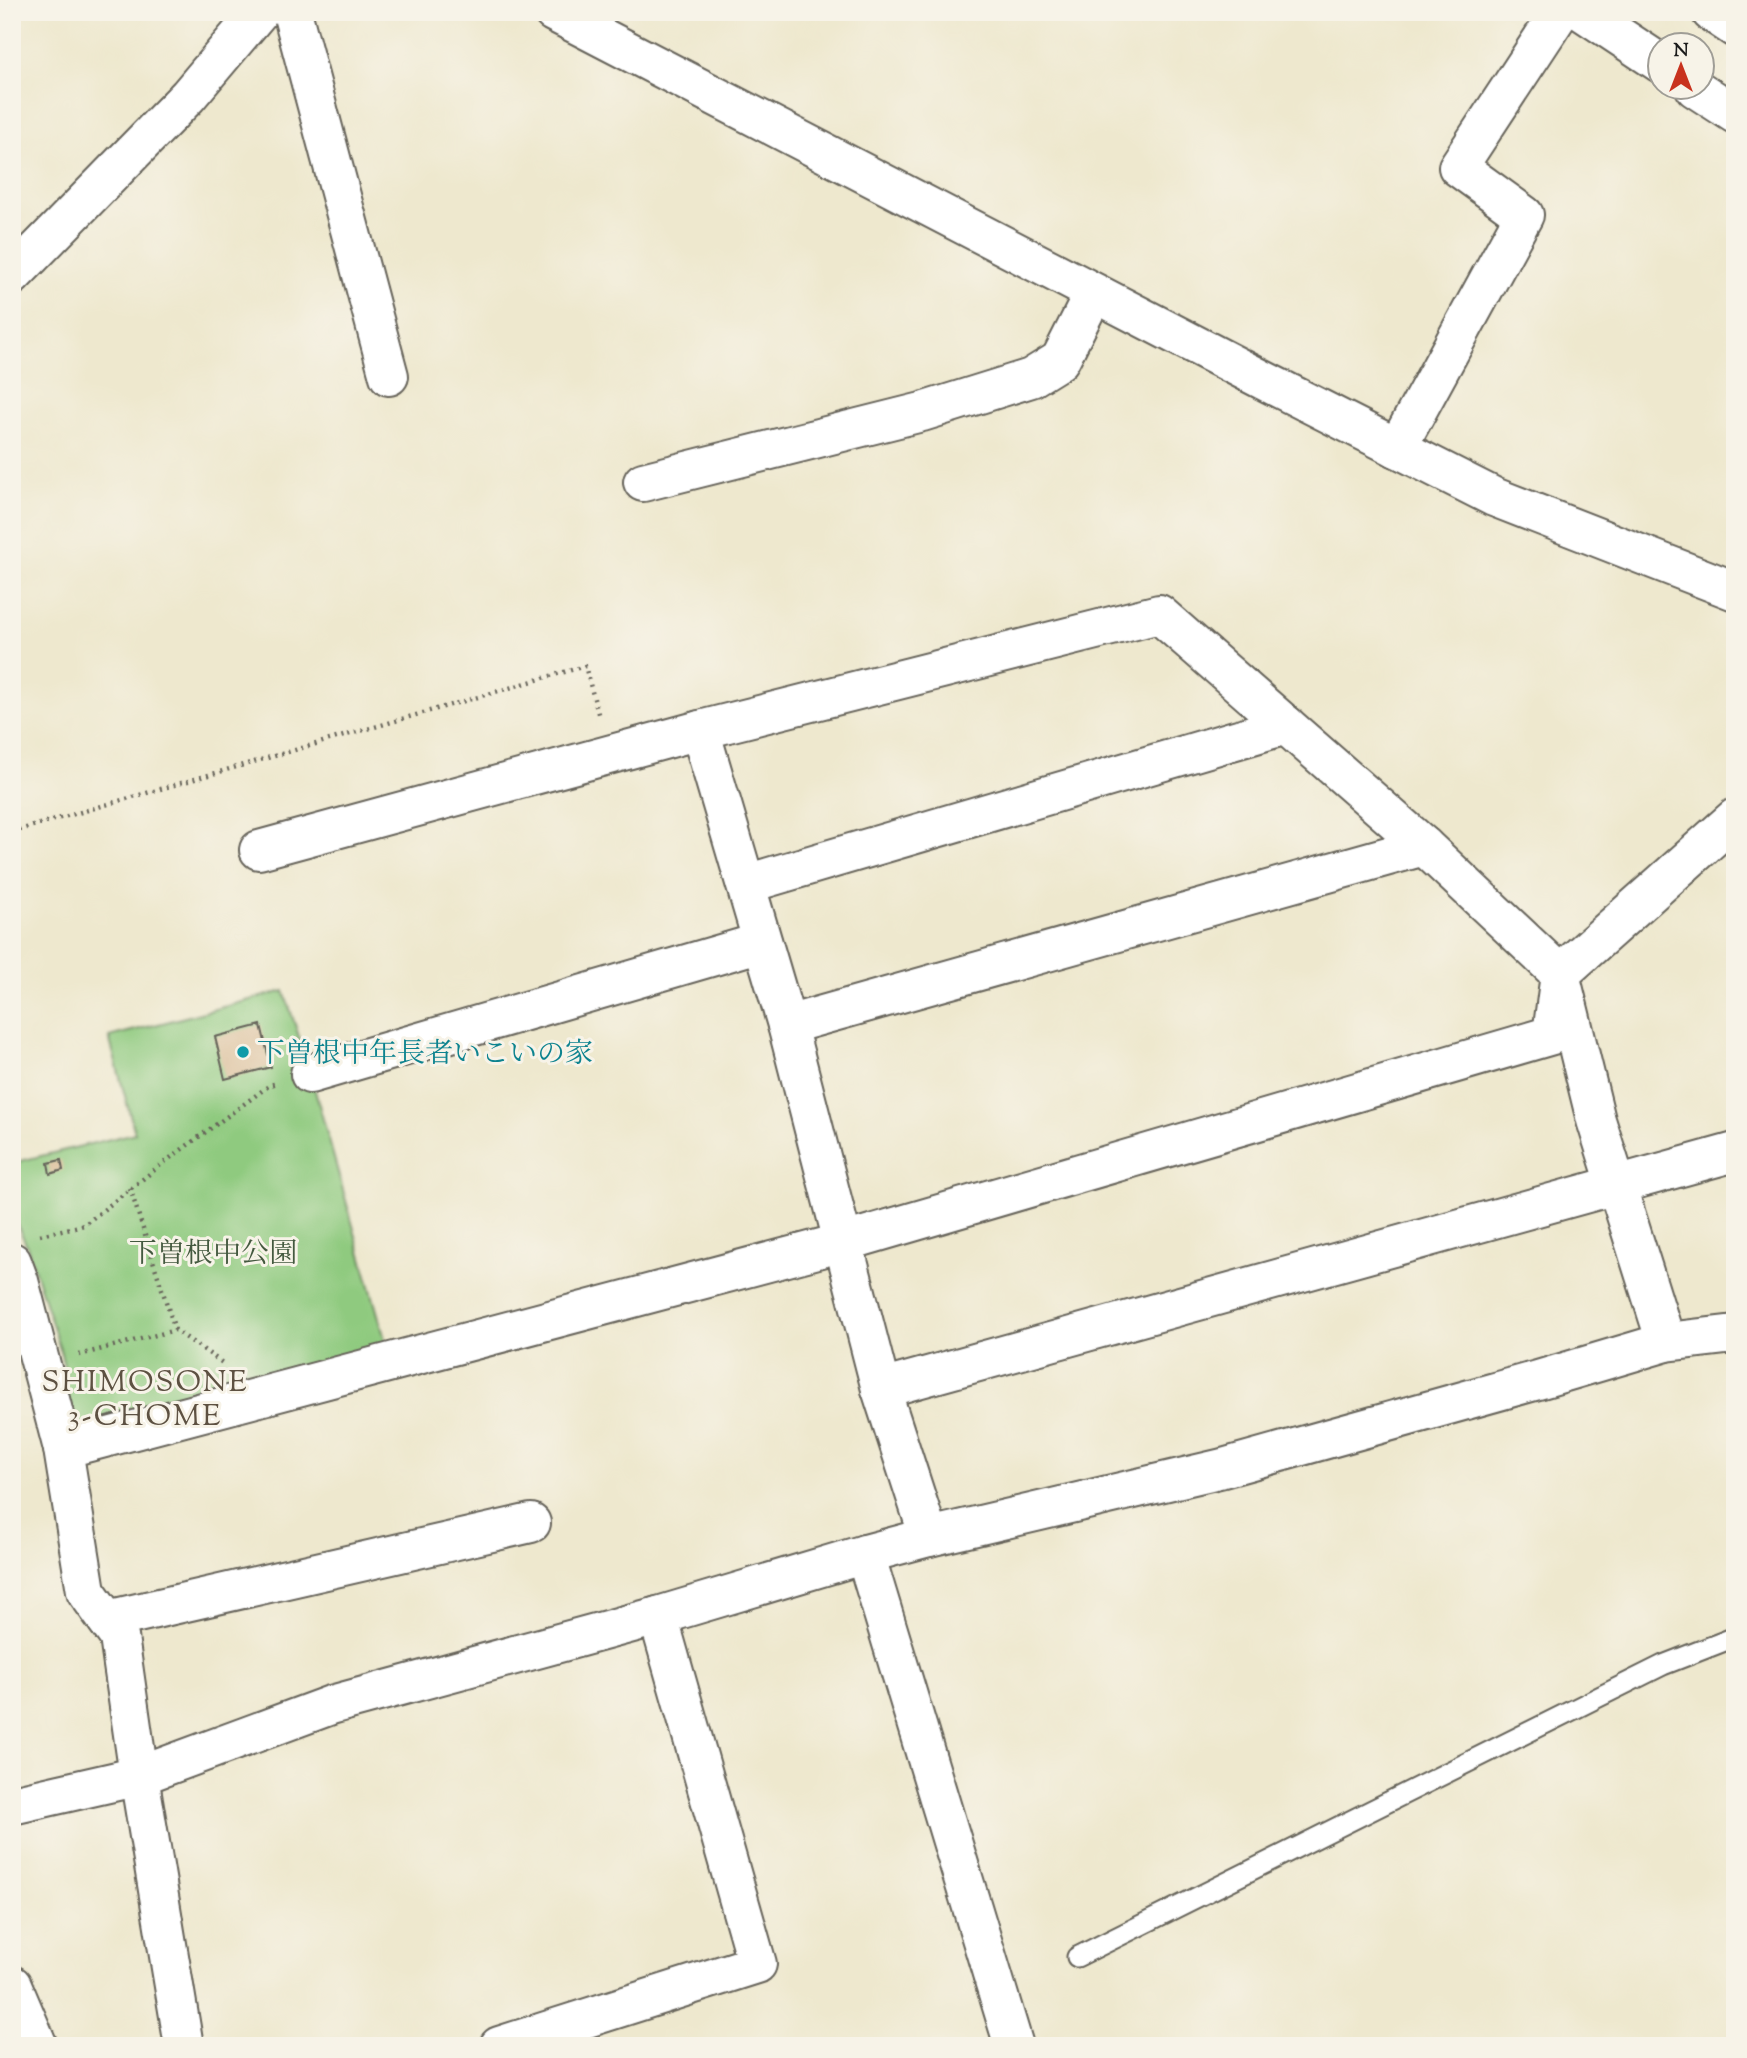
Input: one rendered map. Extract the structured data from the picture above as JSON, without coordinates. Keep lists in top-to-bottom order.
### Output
{
  "districts": ["SHIMOSONE 3-CHOME"],
  "parks": ["下曽根中公園"],
  "places": ["下曽根中年長者いこいの家"],
  "north": "top"
}
